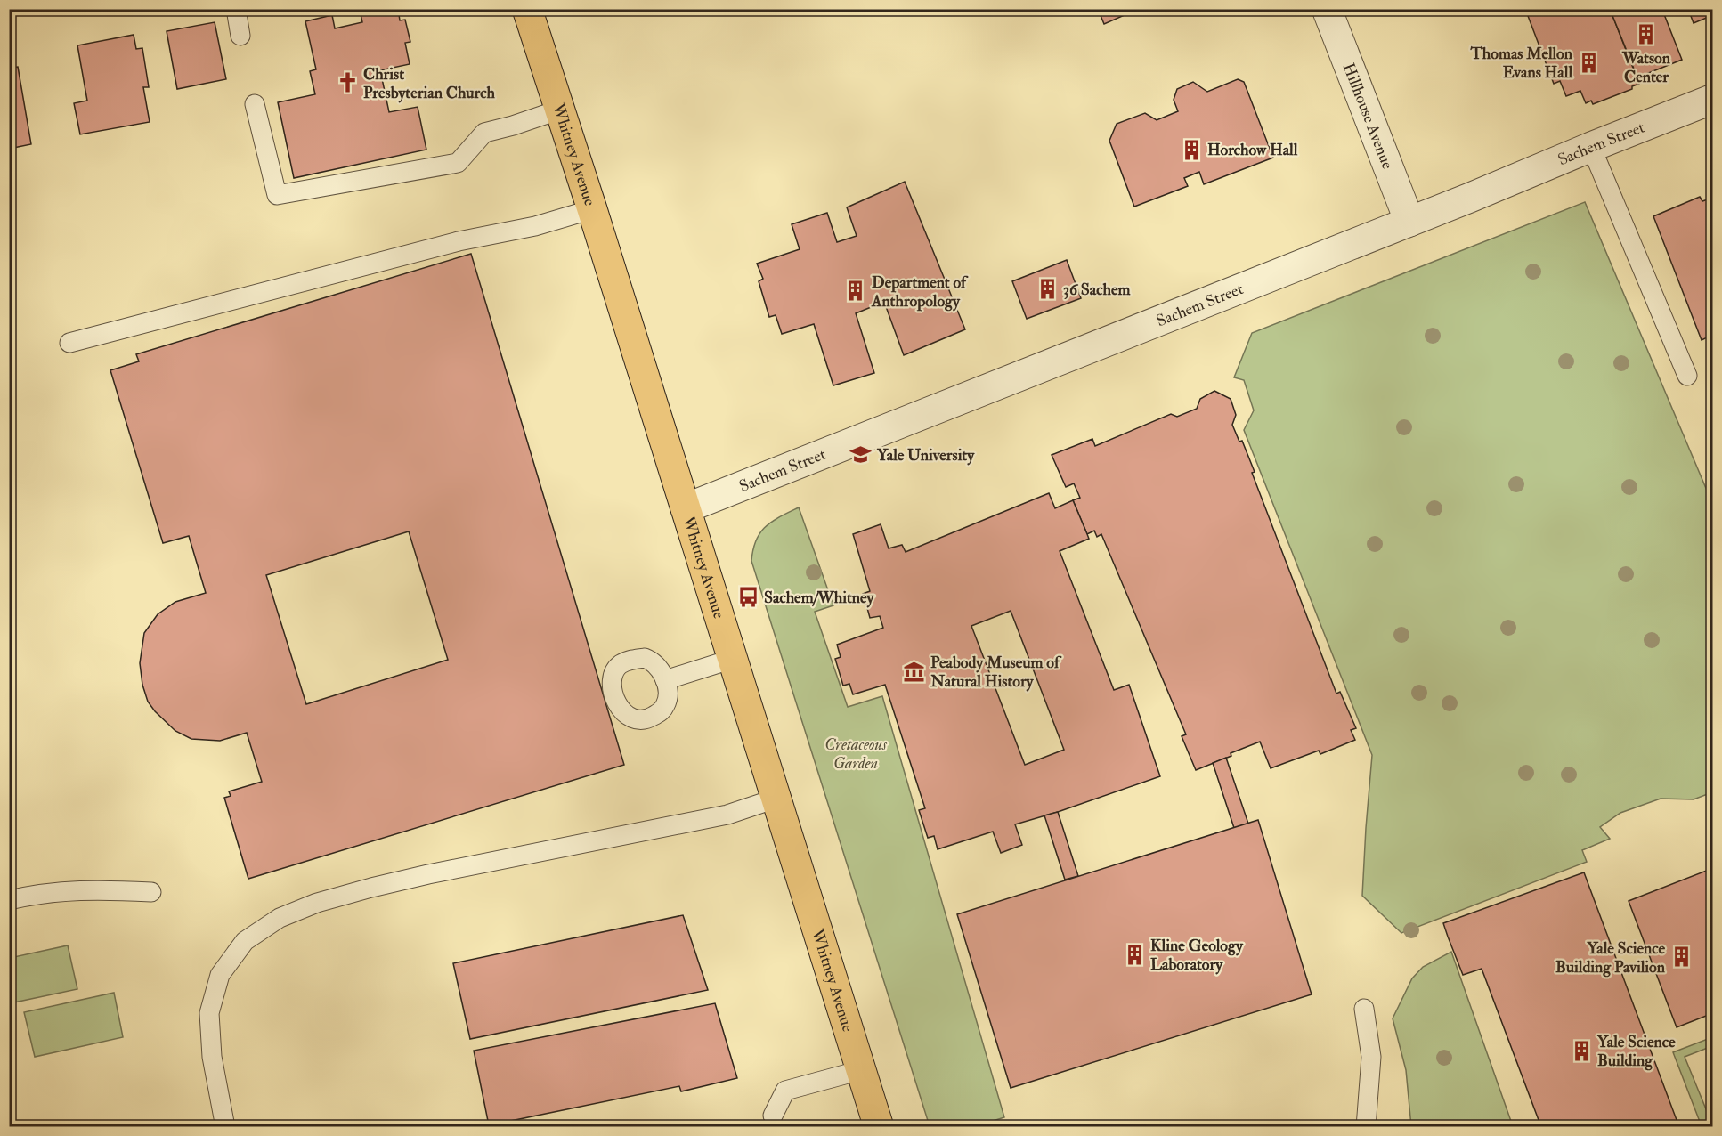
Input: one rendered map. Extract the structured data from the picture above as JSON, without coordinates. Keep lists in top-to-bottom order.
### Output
{
  "streets": {
    "main road": ["Whitney Avenue"],
    "street": ["Hillhouse Avenue", "Sachem Street"]
  },
  "crossings": [
    ["Hillhouse Avenue", "Sachem Street"],
    ["Sachem Street", "Whitney Avenue"]
  ],
  "parks": ["Cretaceous Garden"],
  "places": {
    "building": [
      "Watson Center",
      "Thomas Mellon Evans Hall",
      "Horchow Hall",
      "36 Sachem",
      "Department of Anthropology",
      "Kline Geology Laboratory",
      "Yale Science Building Pavilion",
      "Yale Science Building"
    ],
    "church": ["Christ Presbyterian Church"],
    "school or university": ["Yale University"],
    "bus stop": ["Sachem/Whitney"],
    "museum": ["Peabody Museum of Natural History"]
  }
}
